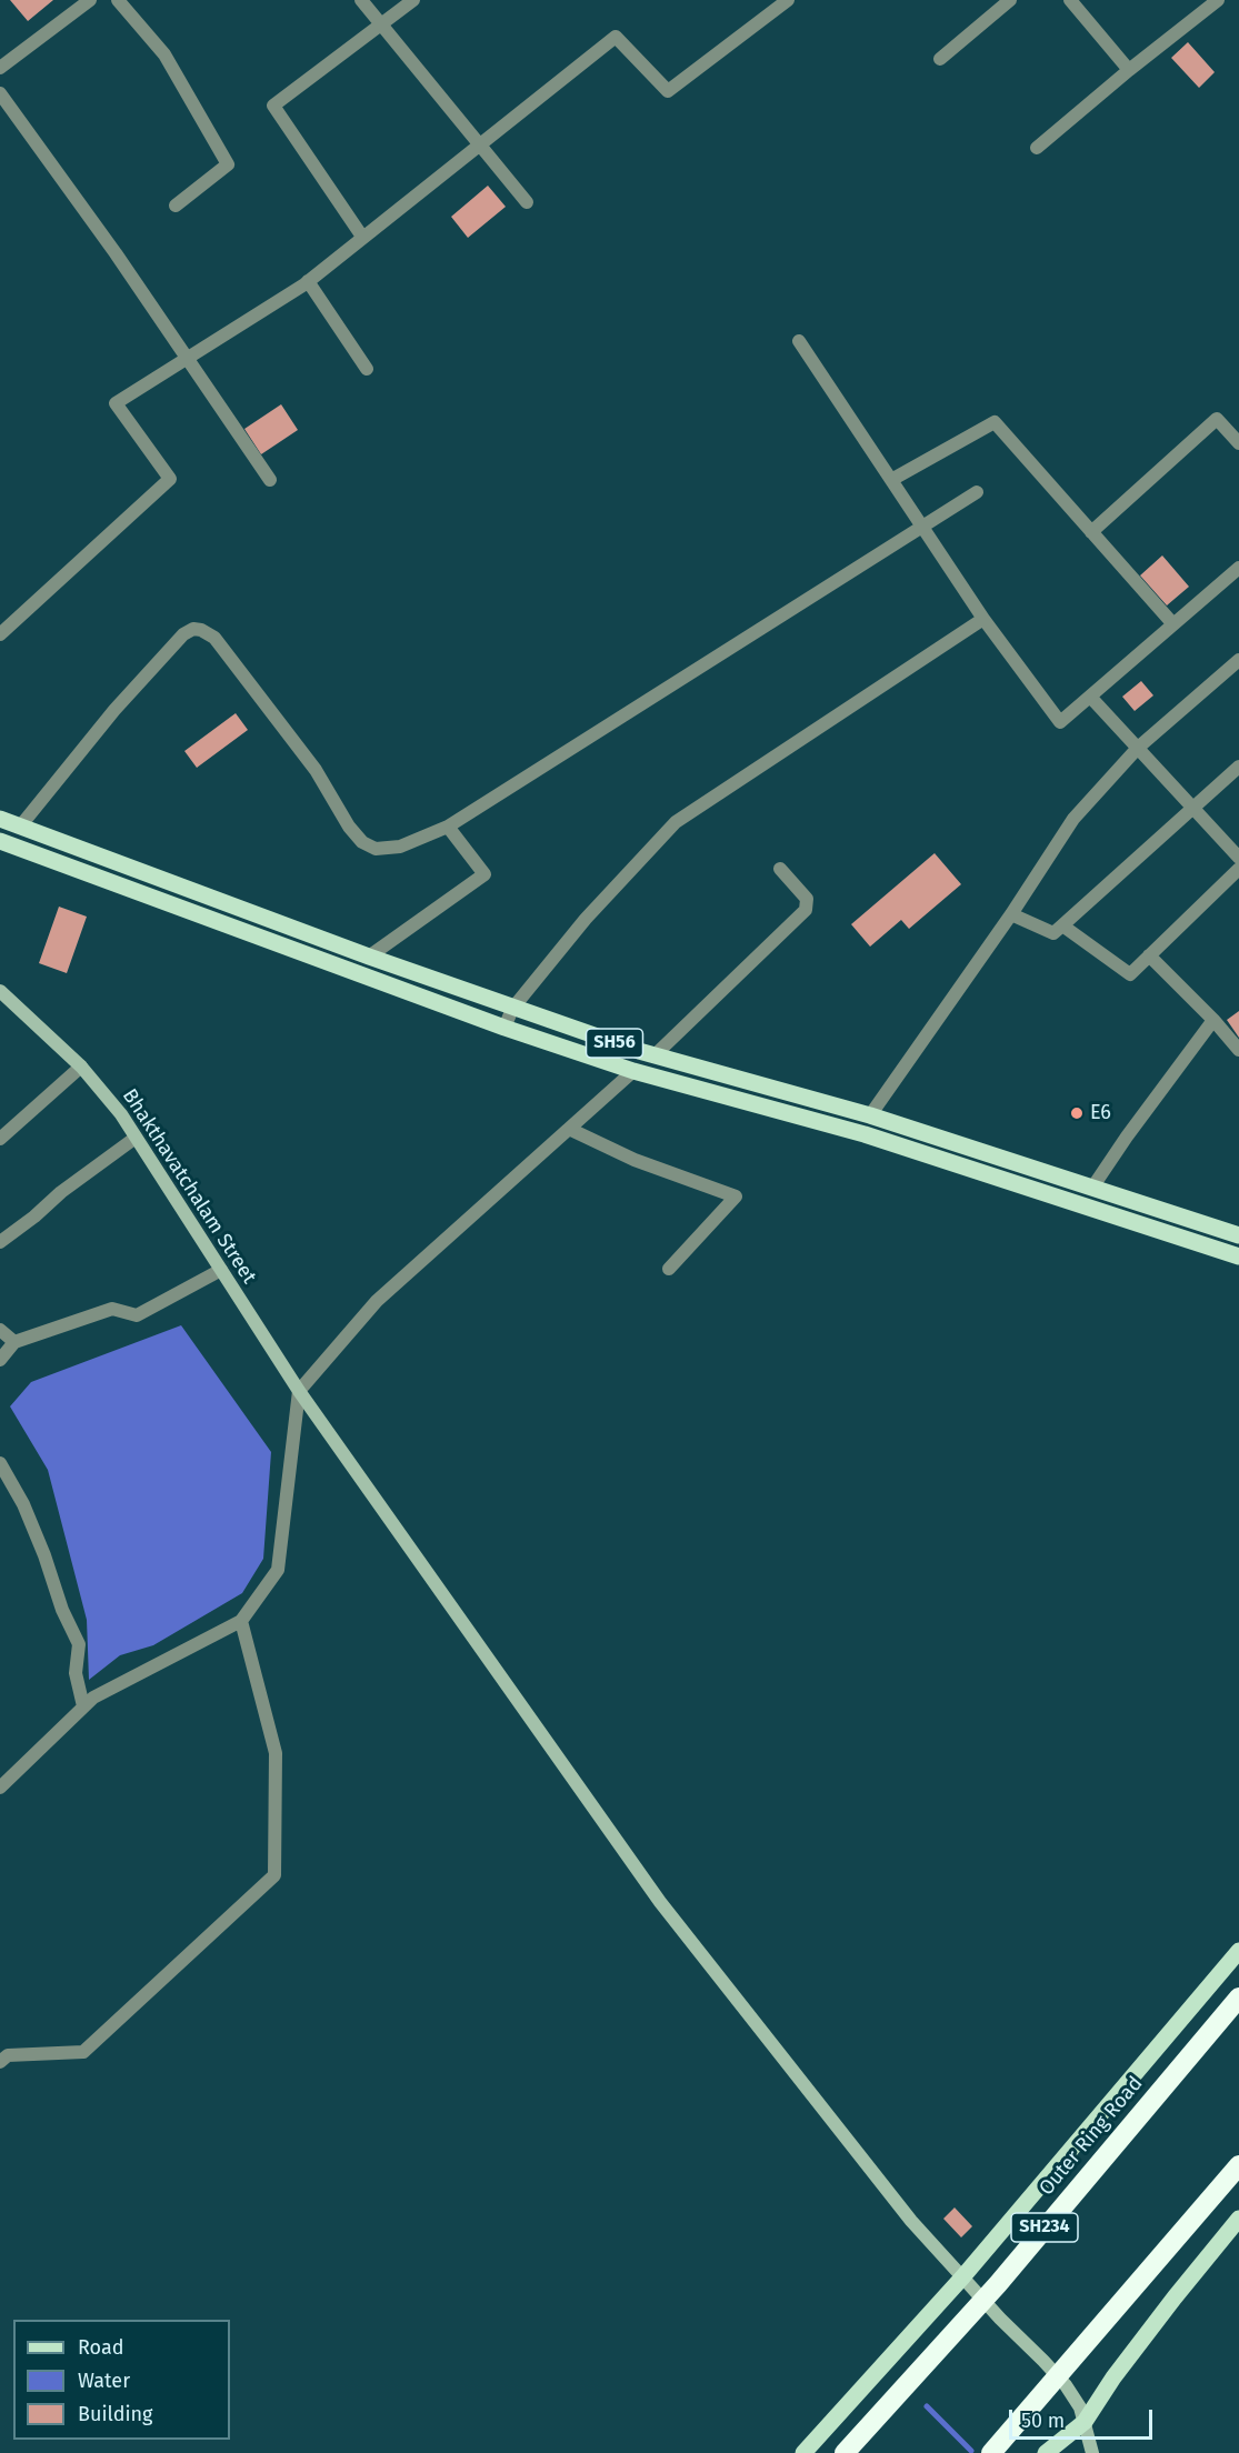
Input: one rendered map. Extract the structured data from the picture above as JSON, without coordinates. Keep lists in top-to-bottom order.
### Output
{
  "streets": {
    "highway": ["Outer Ring Road", "SH234"],
    "main road": ["SH56"],
    "street": ["Bhakthavatchalam Street"]
  },
  "places": ["E6"],
  "legend": ["Road", "Water", "Building"],
  "scale_bar": "50 m"
}
